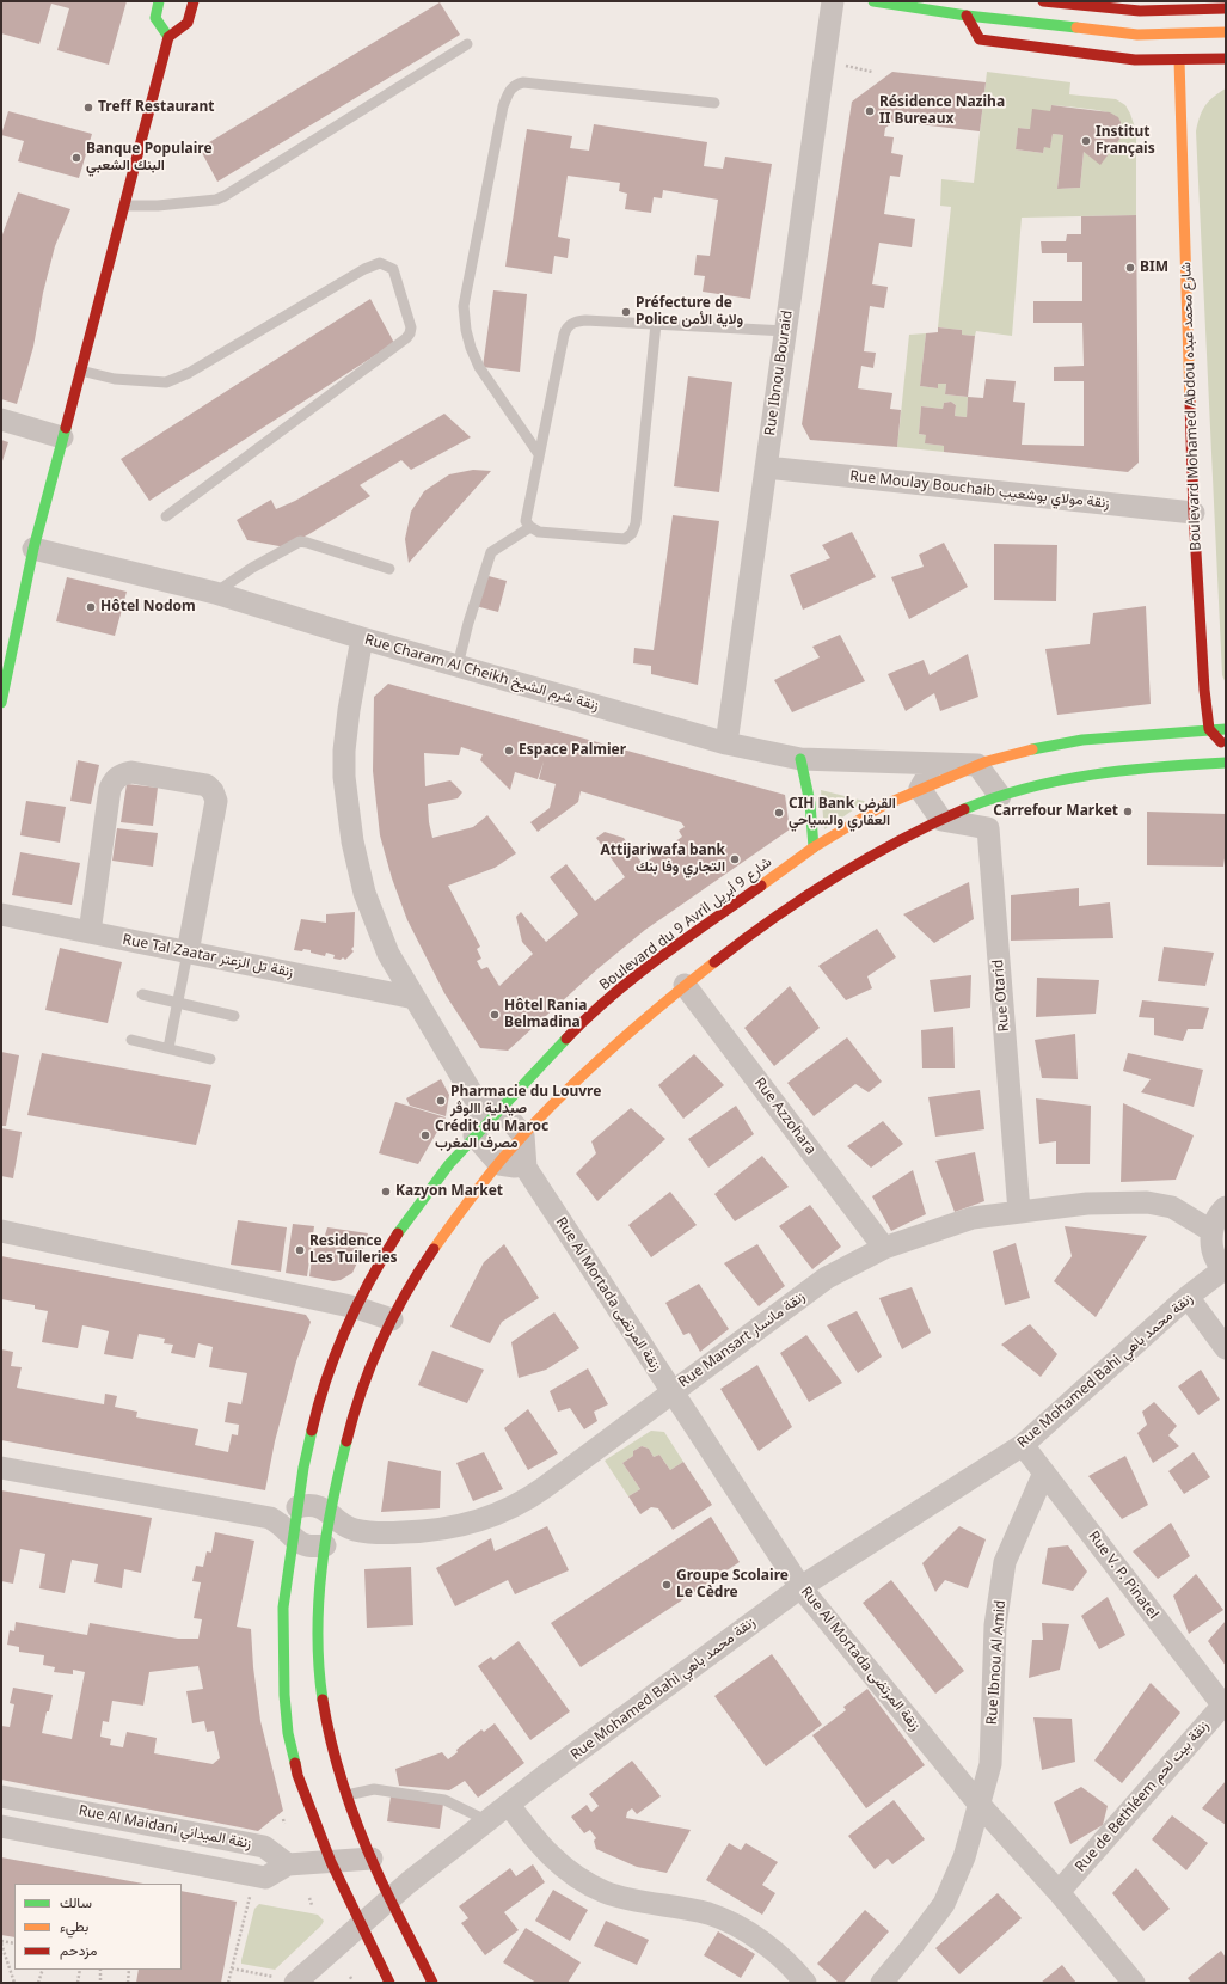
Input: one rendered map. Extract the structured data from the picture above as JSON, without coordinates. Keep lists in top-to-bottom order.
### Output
{
  "streets": {
    "street": [
      "Rue Ibnou Bouraid",
      "Boulevard Mohamed Abdou شارع محمد عبده",
      "Rue Moulay Bouchaib زنقة مولاي بوشعيب",
      "Rue Charam Al Cheikh زنقة شرم الشيخ",
      "Boulevard du 9 Avril شارع 9 أبريل",
      "Rue Tal Zaatar زنقة تل الزعتر",
      "Rue Otarid",
      "Rue Azzohara",
      "Rue Al Mortada زنقة المرتضى",
      "Rue Mansart زنقة مانسار",
      "Rue Mohamed Bahi زنقة محمد باهي",
      "Rue V. P. Pinatel",
      "Rue Ibnou Al Amid",
      "Rue de Bethléem زنقة بيت لحم",
      "Rue Al Maidani زنقة الميداني"
    ]
  },
  "crossings": [
    ["Rue Ibnou Bouraid", "Rue Moulay Bouchaib زنقة مولاي بوشعيب"],
    ["Rue Ibnou Bouraid", "Rue Charam Al Cheikh زنقة شرم الشيخ"],
    ["Boulevard Mohamed Abdou شارع محمد عبده", "Rue Moulay Bouchaib زنقة مولاي بوشعيب"],
    ["Boulevard Mohamed Abdou شارع محمد عبده", "Boulevard du 9 Avril شارع 9 أبريل"],
    ["Rue Charam Al Cheikh زنقة شرم الشيخ", "Boulevard du 9 Avril شارع 9 أبريل"],
    ["Rue Otarid", "Rue Mansart زنقة مانسار"],
    ["Rue Azzohara", "Rue Mansart زنقة مانسار"],
    ["Rue Al Mortada زنقة المرتضى", "Rue Mansart زنقة مانسار"],
    ["Rue Al Mortada زنقة المرتضى", "Rue Mohamed Bahi زنقة محمد باهي"],
    ["Rue Al Mortada زنقة المرتضى", "Rue Ibnou Al Amid"],
    ["Rue Al Mortada زنقة المرتضى", "Rue de Bethléem زنقة بيت لحم"],
    ["Rue Mohamed Bahi زنقة محمد باهي", "Rue V. P. Pinatel"],
    ["Rue V. P. Pinatel", "Rue Ibnou Al Amid"],
    ["Rue V. P. Pinatel", "Rue de Bethléem زنقة بيت لحم"]
  ],
  "places": [
    "Treff Restaurant",
    "Résidence Naziha II Bureaux",
    "Institut Français",
    "Banque Populaire البنك الشعبي",
    "BIM",
    "Préfecture de Police ولاية الأمن",
    "Hôtel Nodom",
    "Espace Palmier",
    "Carrefour Market",
    "CIH Bank القرض العقاري والسياحي",
    "Attijariwafa bank التجاري وفا بنك",
    "Hôtel Rania Belmadina",
    "Pharmacie du Louvre صيدلية االوڤر",
    "Crédit du Maroc مصرف المغرب",
    "Kazyon Market",
    "Residence Les Tuileries",
    "Groupe Scolaire Le Cèdre"
  ],
  "legend": ["سالك", "بطيء", "مزدحم"]
}
